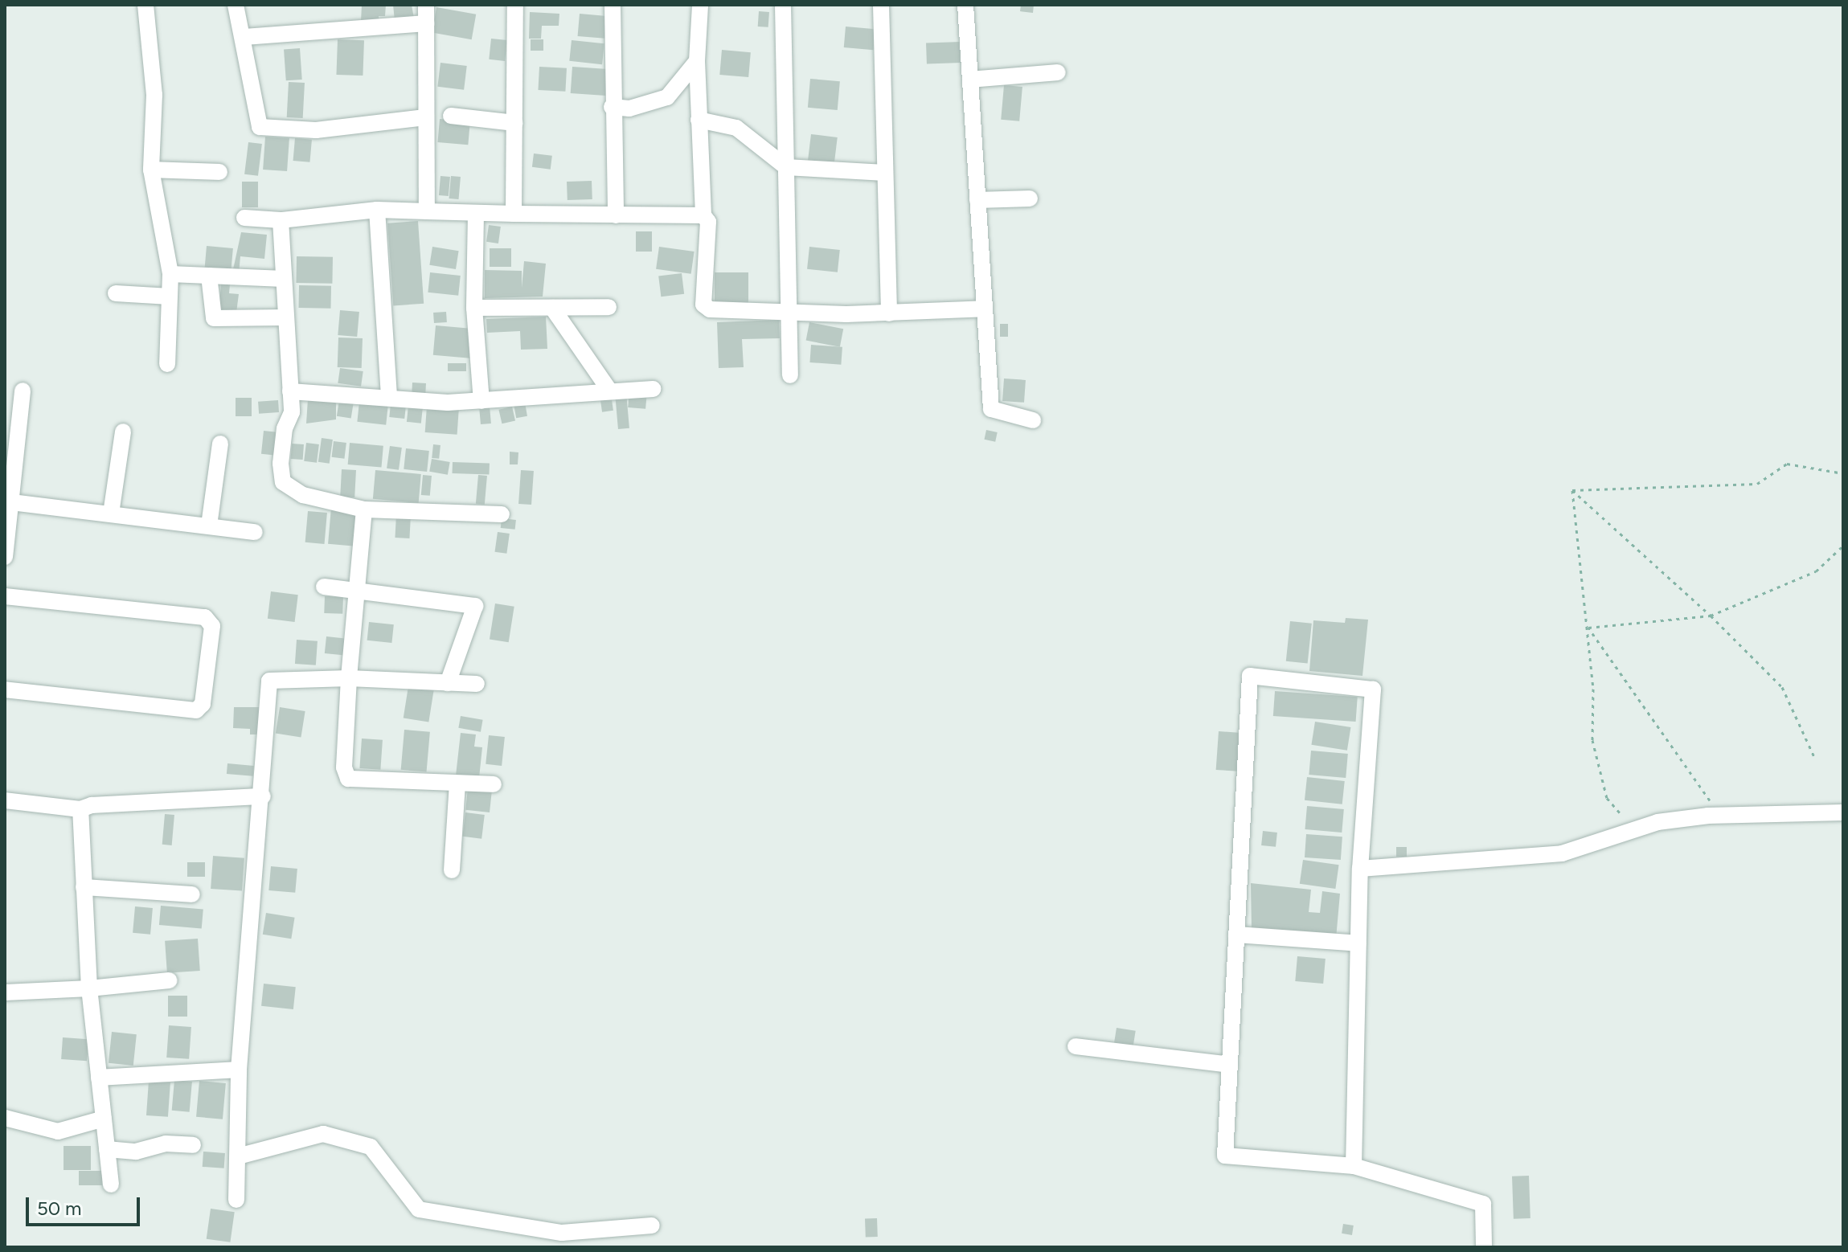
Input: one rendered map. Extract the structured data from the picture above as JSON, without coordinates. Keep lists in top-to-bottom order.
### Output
{
  "scale_bar": "50 m"
}
